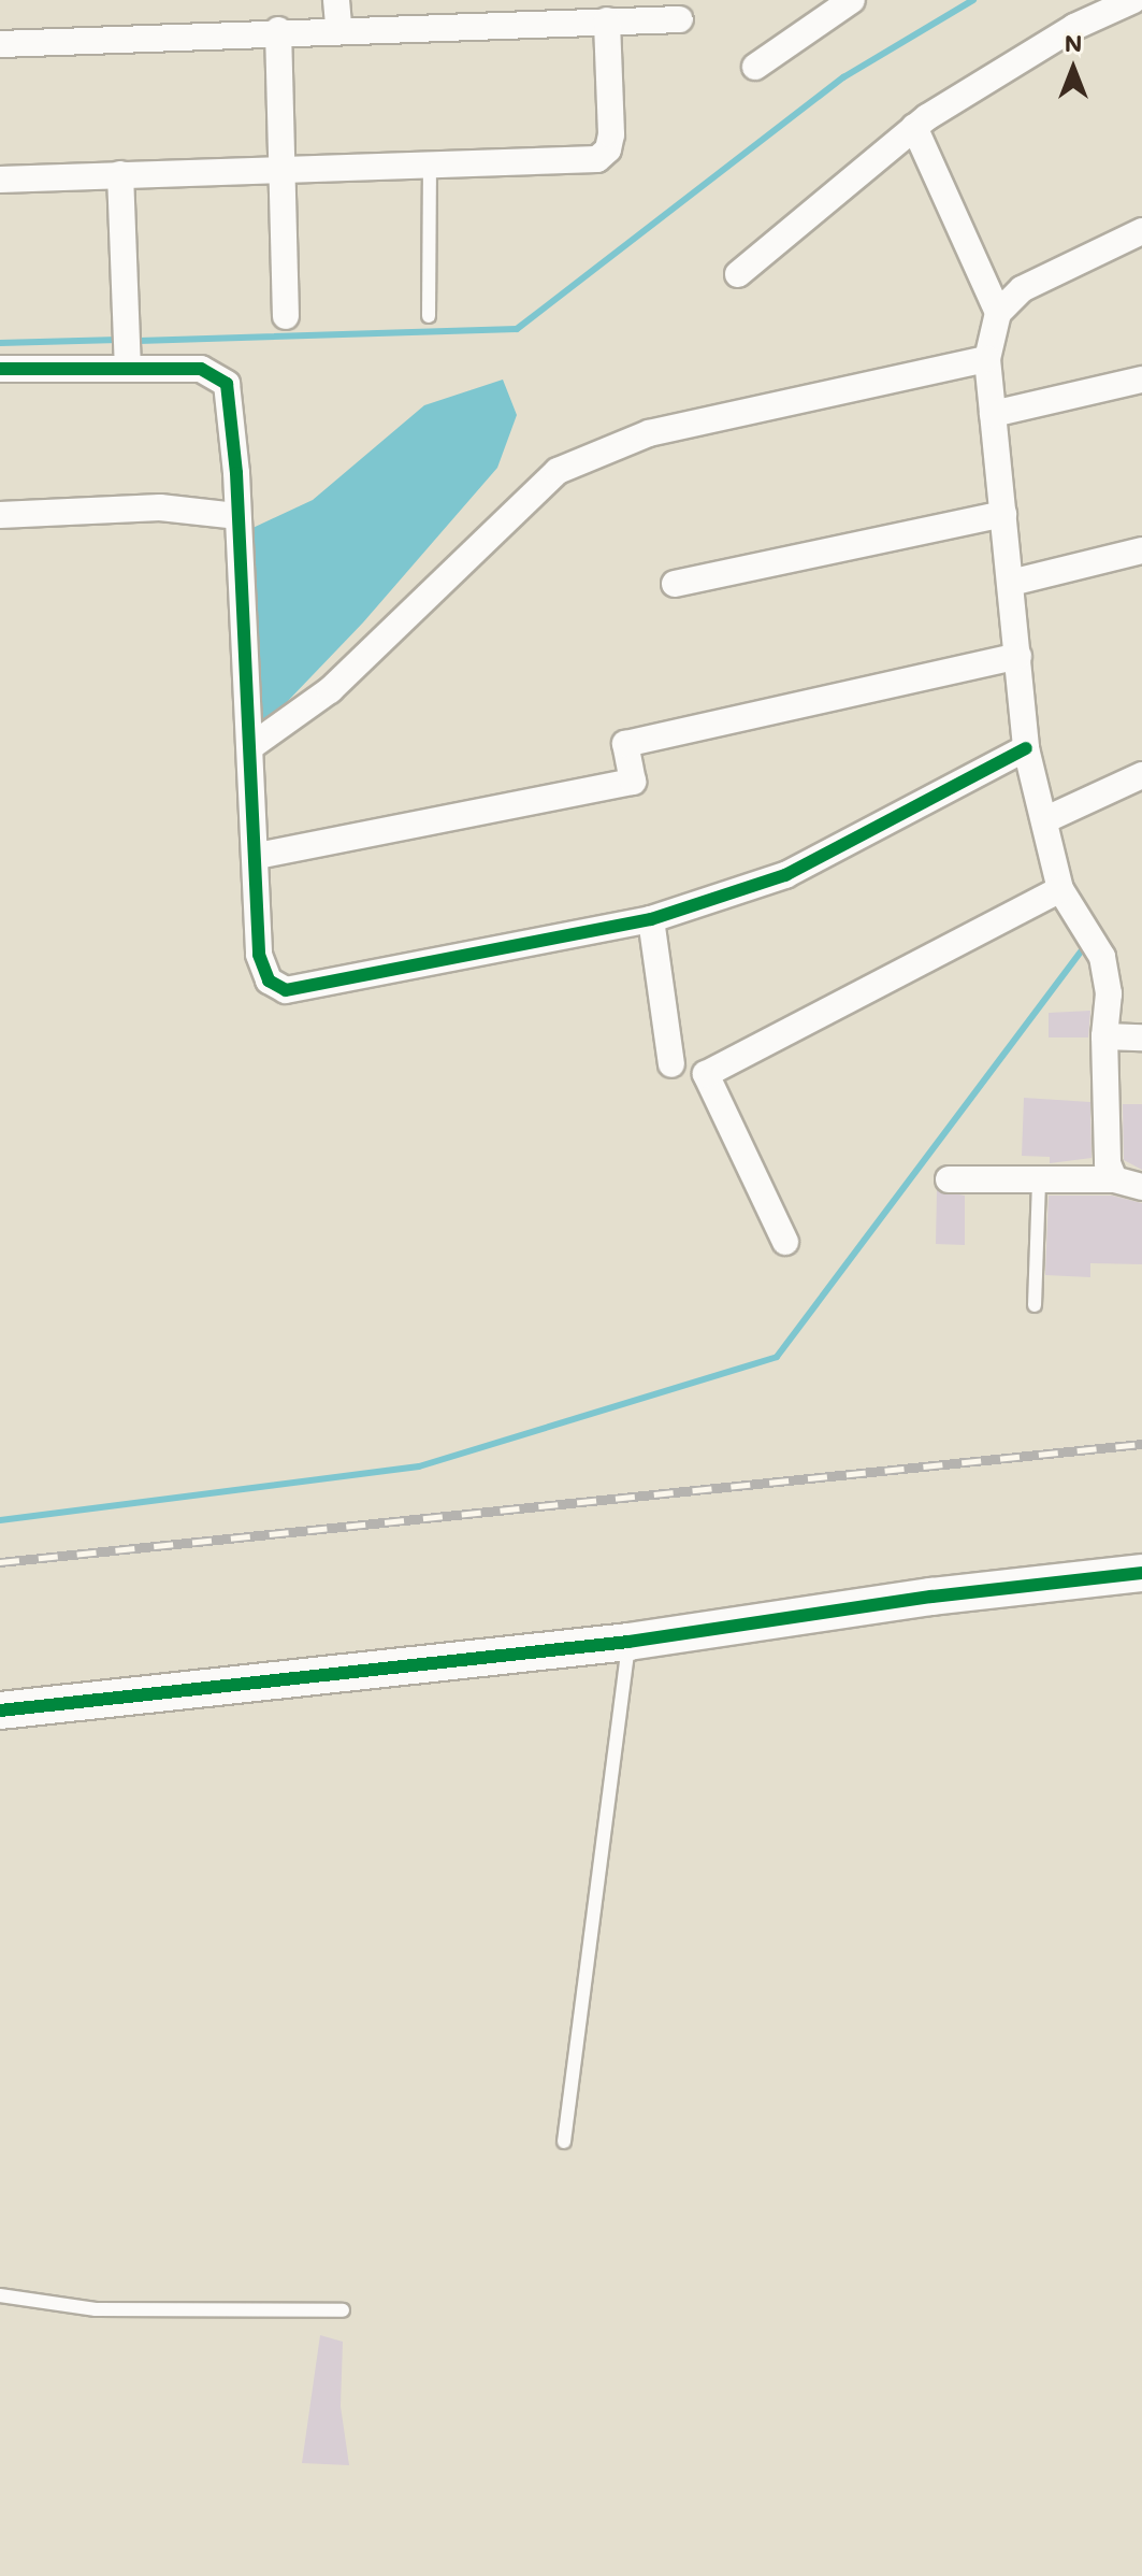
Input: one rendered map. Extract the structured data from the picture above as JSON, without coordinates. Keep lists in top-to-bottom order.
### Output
{
  "north": "top"
}
